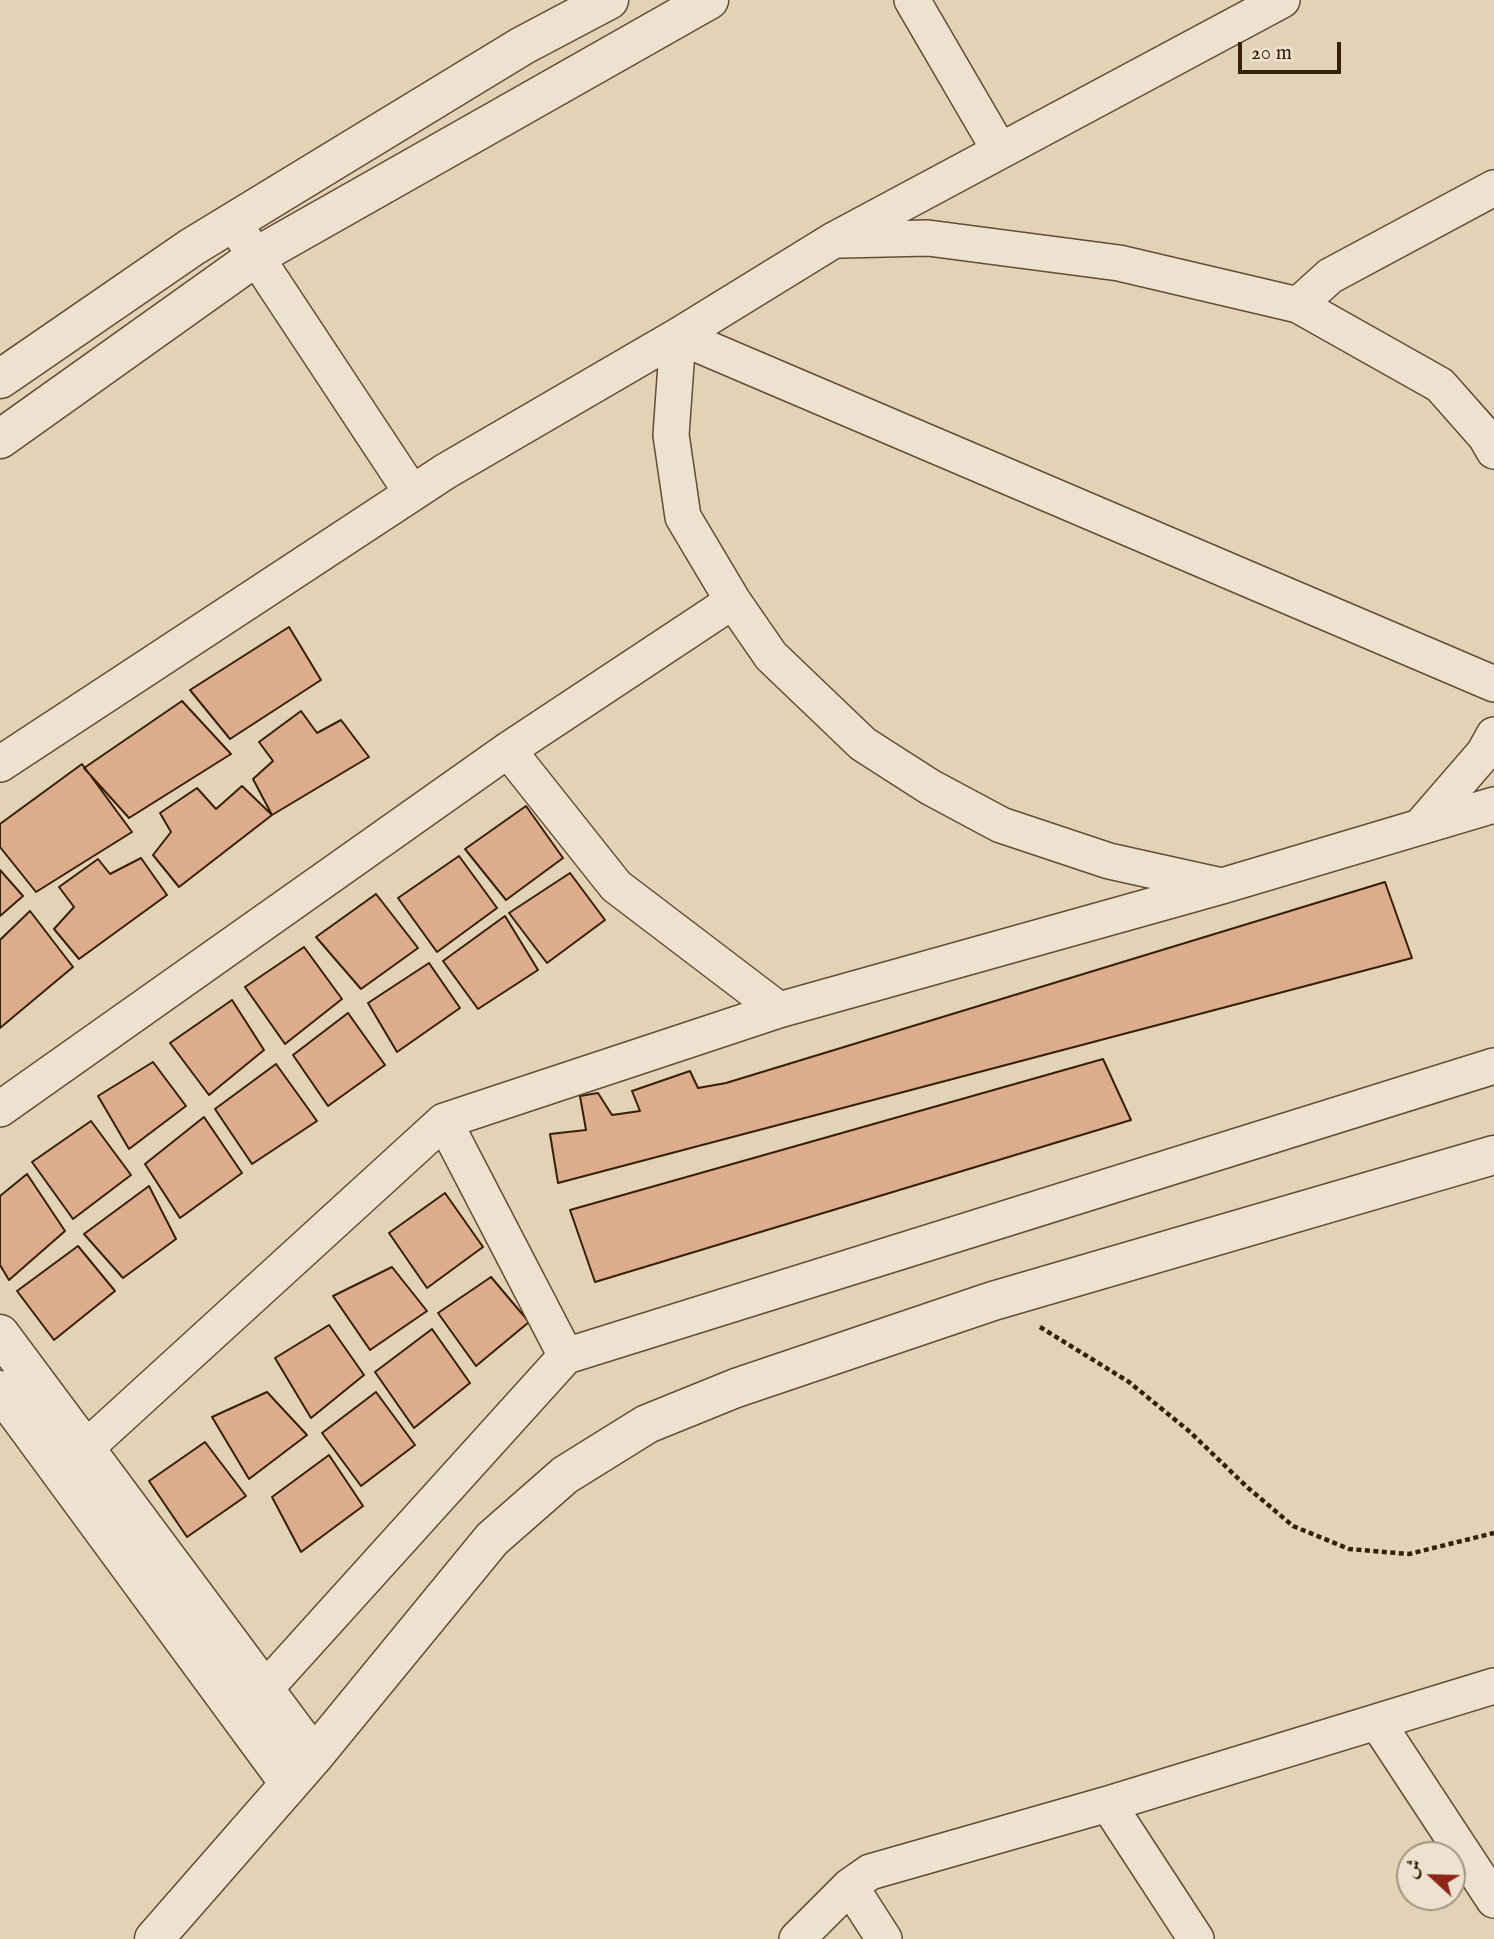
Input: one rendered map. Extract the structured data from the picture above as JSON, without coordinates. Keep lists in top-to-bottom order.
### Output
{
  "scale_bar": "20 m",
  "north": "left"
}
